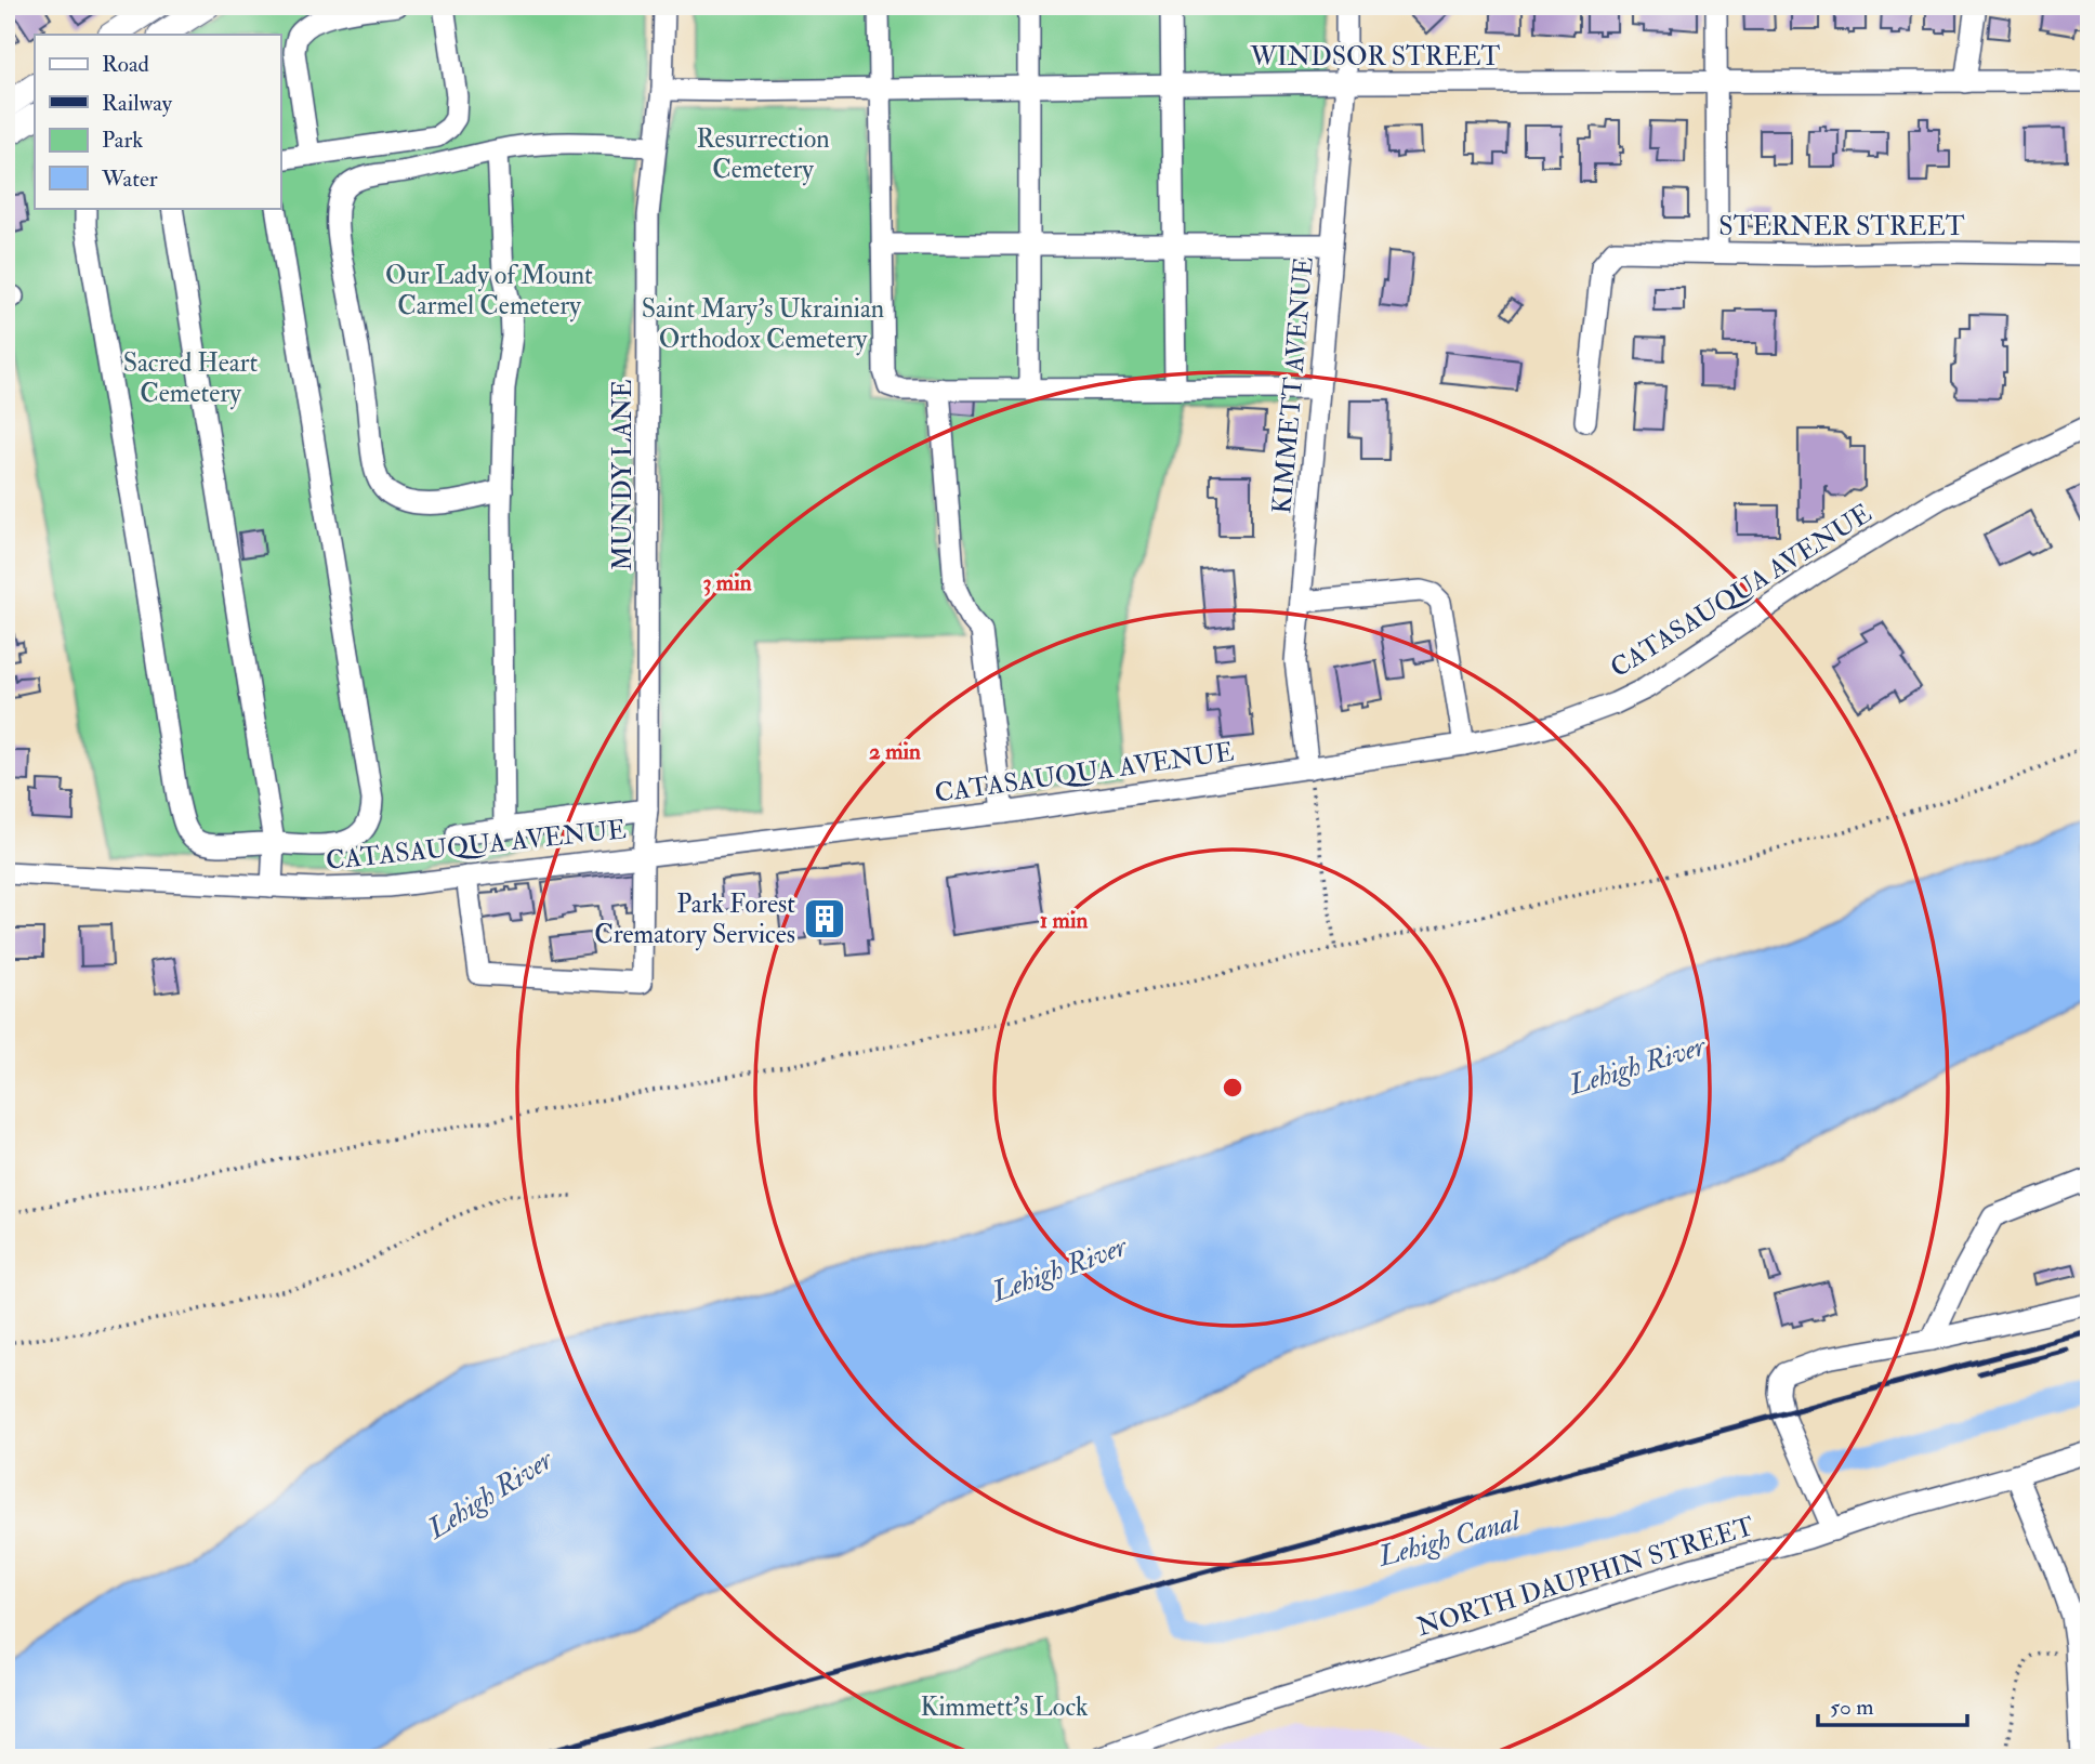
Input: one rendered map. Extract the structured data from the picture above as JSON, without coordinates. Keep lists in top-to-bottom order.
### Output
{
  "streets": {
    "street": [
      "WINDSOR STREET",
      "STERNER STREET",
      "KIMMETT AVENUE",
      "MUNDY LANE",
      "CATASAUQUA AVENUE",
      "NORTH DAUPHIN STREET"
    ]
  },
  "crossings": [
    ["WINDSOR STREET", "KIMMETT AVENUE"],
    ["WINDSOR STREET", "MUNDY LANE"],
    ["KIMMETT AVENUE", "CATASAUQUA AVENUE"],
    ["MUNDY LANE", "CATASAUQUA AVENUE"]
  ],
  "water": ["Lehigh River", "Lehigh Canal"],
  "parks": [
    "Resurrection Cemetery",
    "Our Lady of Mount Carmel Cemetery",
    "Saint Mary's Ukrainian Orthodox Cemetery",
    "Sacred Heart Cemetery",
    "Kimmett's Lock"
  ],
  "places": {
    "building": ["Park Forest Crematory Services"]
  },
  "legend": [
    "Road",
    "Railway",
    "Park",
    "Water"
  ],
  "scale_bar": "50 m",
  "rings": ["3 min", "2 min", "1 min"]
}
